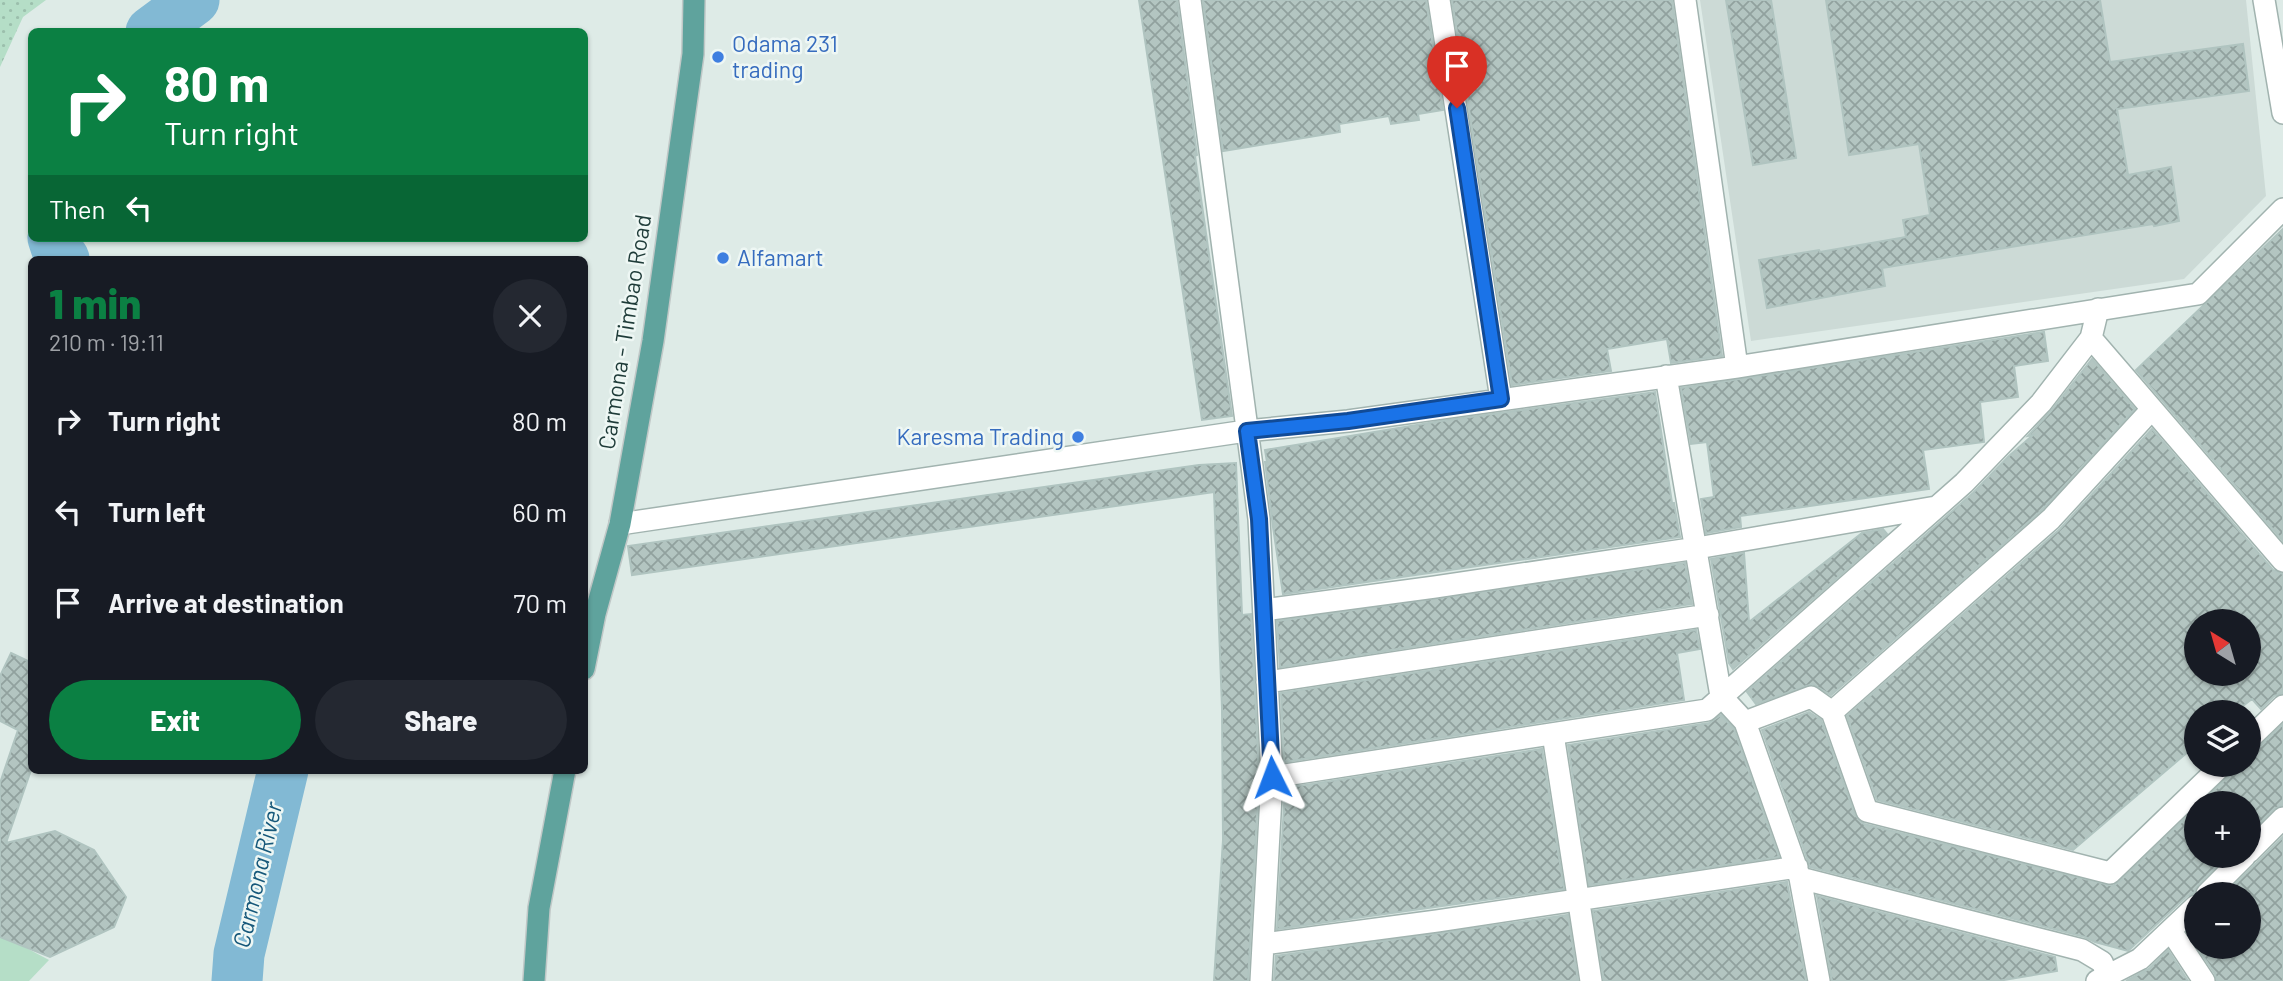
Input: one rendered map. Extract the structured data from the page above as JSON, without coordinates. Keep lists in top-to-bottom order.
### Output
{
  "streets": {
    "main road": ["Carmona - Timbao Road"]
  },
  "water": ["Carmona River"],
  "places": ["Odama 231 trading", "Alfamart", "Karesma Trading"],
  "north": "top left",
  "page": {
    "turn": ["80 m", "Turn right"],
    "then": "Then",
    "heading": ["1 min", "210 m · 19:11"],
    "list": [
      {
        "name": "Turn right",
        "value": "80 m"
      },
      {
        "name": "Turn left",
        "value": "60 m"
      },
      {
        "name": "Arrive at destination",
        "value": "70 m"
      }
    ],
    "map_buttons": ["+", "−"],
    "buttons": ["Exit", "Share"]
  }
}
